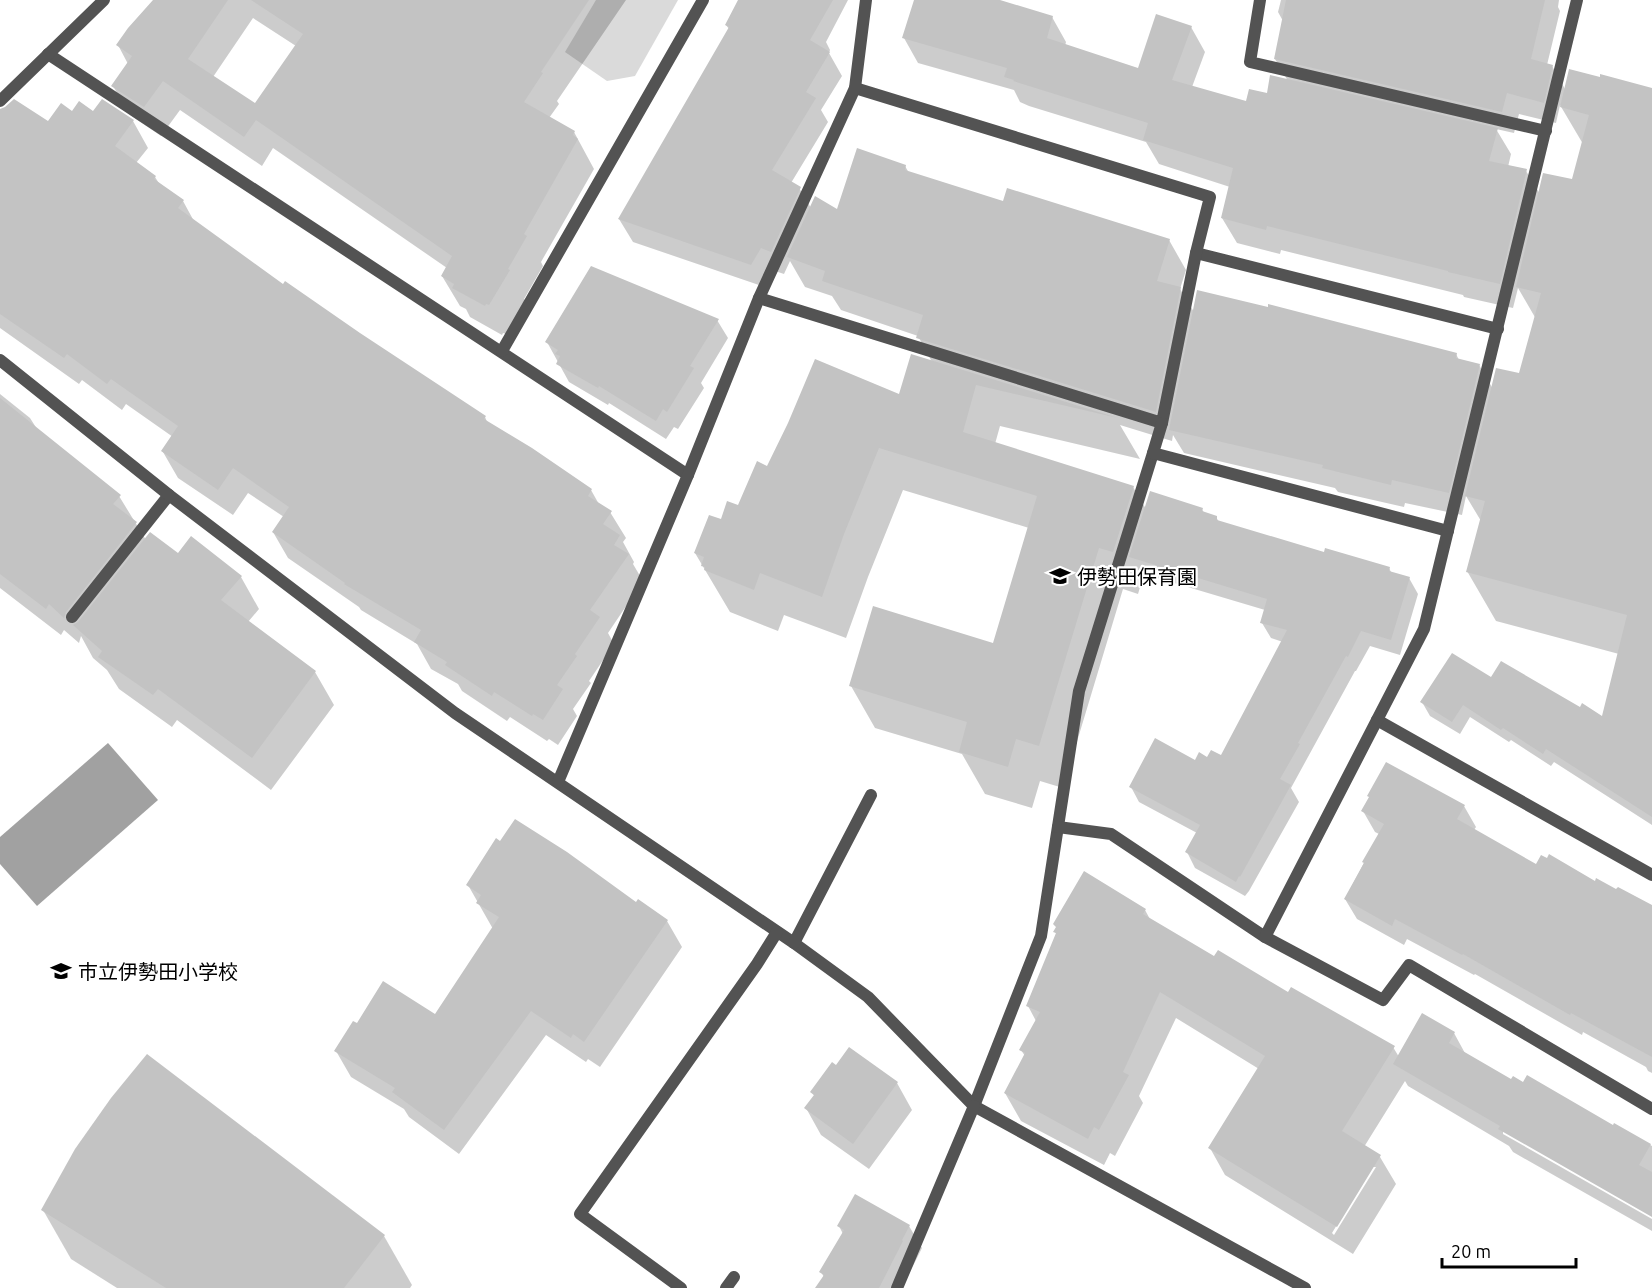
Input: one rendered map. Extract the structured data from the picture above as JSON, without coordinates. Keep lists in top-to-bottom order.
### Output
{
  "places": {
    "school or university": ["伊勢田保育園", "市立伊勢田小学校"]
  },
  "scale_bar": "20 m"
}
